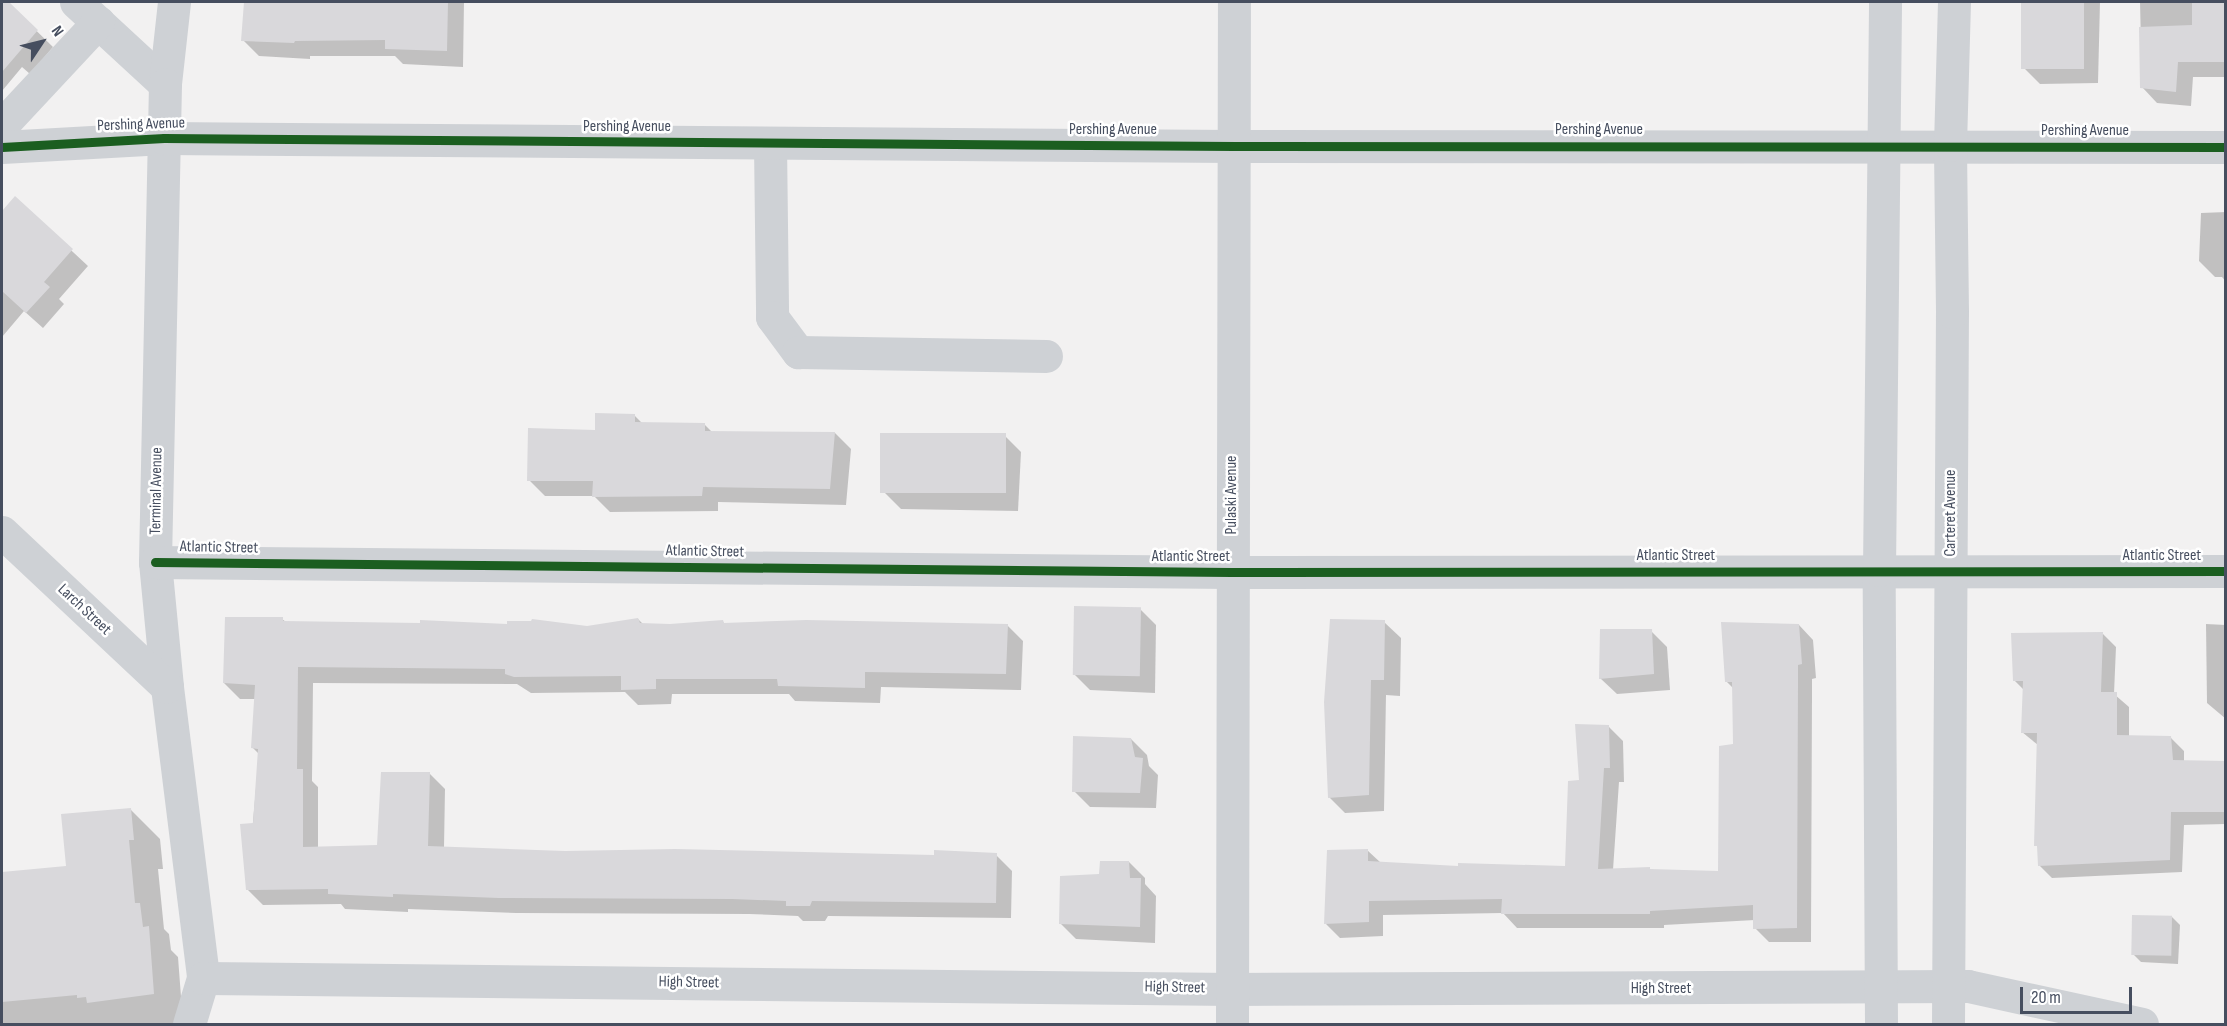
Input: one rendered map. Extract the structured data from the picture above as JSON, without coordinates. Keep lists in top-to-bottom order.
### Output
{
  "streets": {
    "street": [
      "Pershing Avenue",
      "Terminal Avenue",
      "Pulaski Avenue",
      "Carteret Avenue",
      "Atlantic Street",
      "Larch Street",
      "High Street"
    ]
  },
  "crossings": [
    ["Pershing Avenue", "Terminal Avenue"],
    ["Pershing Avenue", "Pulaski Avenue"],
    ["Pershing Avenue", "Carteret Avenue"],
    ["Terminal Avenue", "Atlantic Street"],
    ["Terminal Avenue", "Larch Street"],
    ["Terminal Avenue", "High Street"],
    ["Pulaski Avenue", "Atlantic Street"],
    ["Pulaski Avenue", "High Street"],
    ["Carteret Avenue", "Atlantic Street"],
    ["Carteret Avenue", "High Street"]
  ],
  "scale_bar": "20 m",
  "north": "top right"
}
